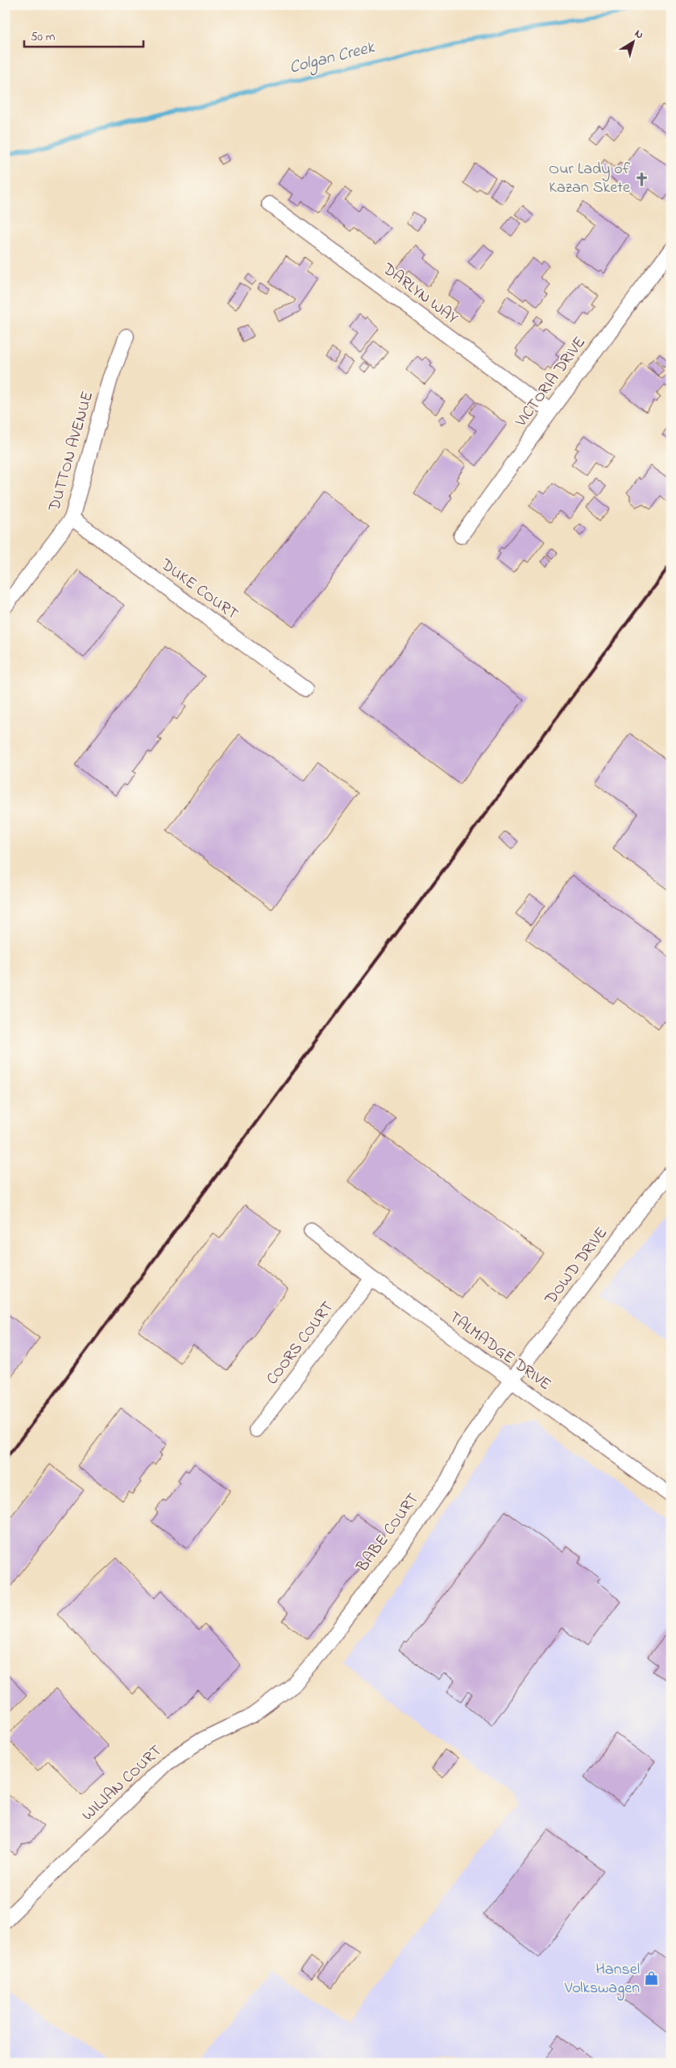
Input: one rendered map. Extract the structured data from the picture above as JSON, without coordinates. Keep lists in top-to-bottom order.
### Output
{
  "streets": {
    "street": [
      "DARLYN WAY",
      "VICTORIA DRIVE",
      "DUTTON AVENUE",
      "DUKE COURT",
      "DOWD DRIVE",
      "COORS COURT",
      "TALMADGE DRIVE",
      "BABE COURT",
      "WILJAN COURT"
    ]
  },
  "crossings": [
    ["DARLYN WAY", "VICTORIA DRIVE"],
    ["DUTTON AVENUE", "DUKE COURT"],
    ["DOWD DRIVE", "TALMADGE DRIVE"],
    ["DOWD DRIVE", "BABE COURT"],
    ["COORS COURT", "TALMADGE DRIVE"],
    ["TALMADGE DRIVE", "BABE COURT"],
    ["BABE COURT", "WILJAN COURT"]
  ],
  "water": ["Colgan Creek"],
  "places": {
    "church": ["Our Lady of Kazan Skete"],
    "shop": ["Hansel Volkswagen"]
  },
  "scale_bar": "50 m",
  "north": "top right"
}
